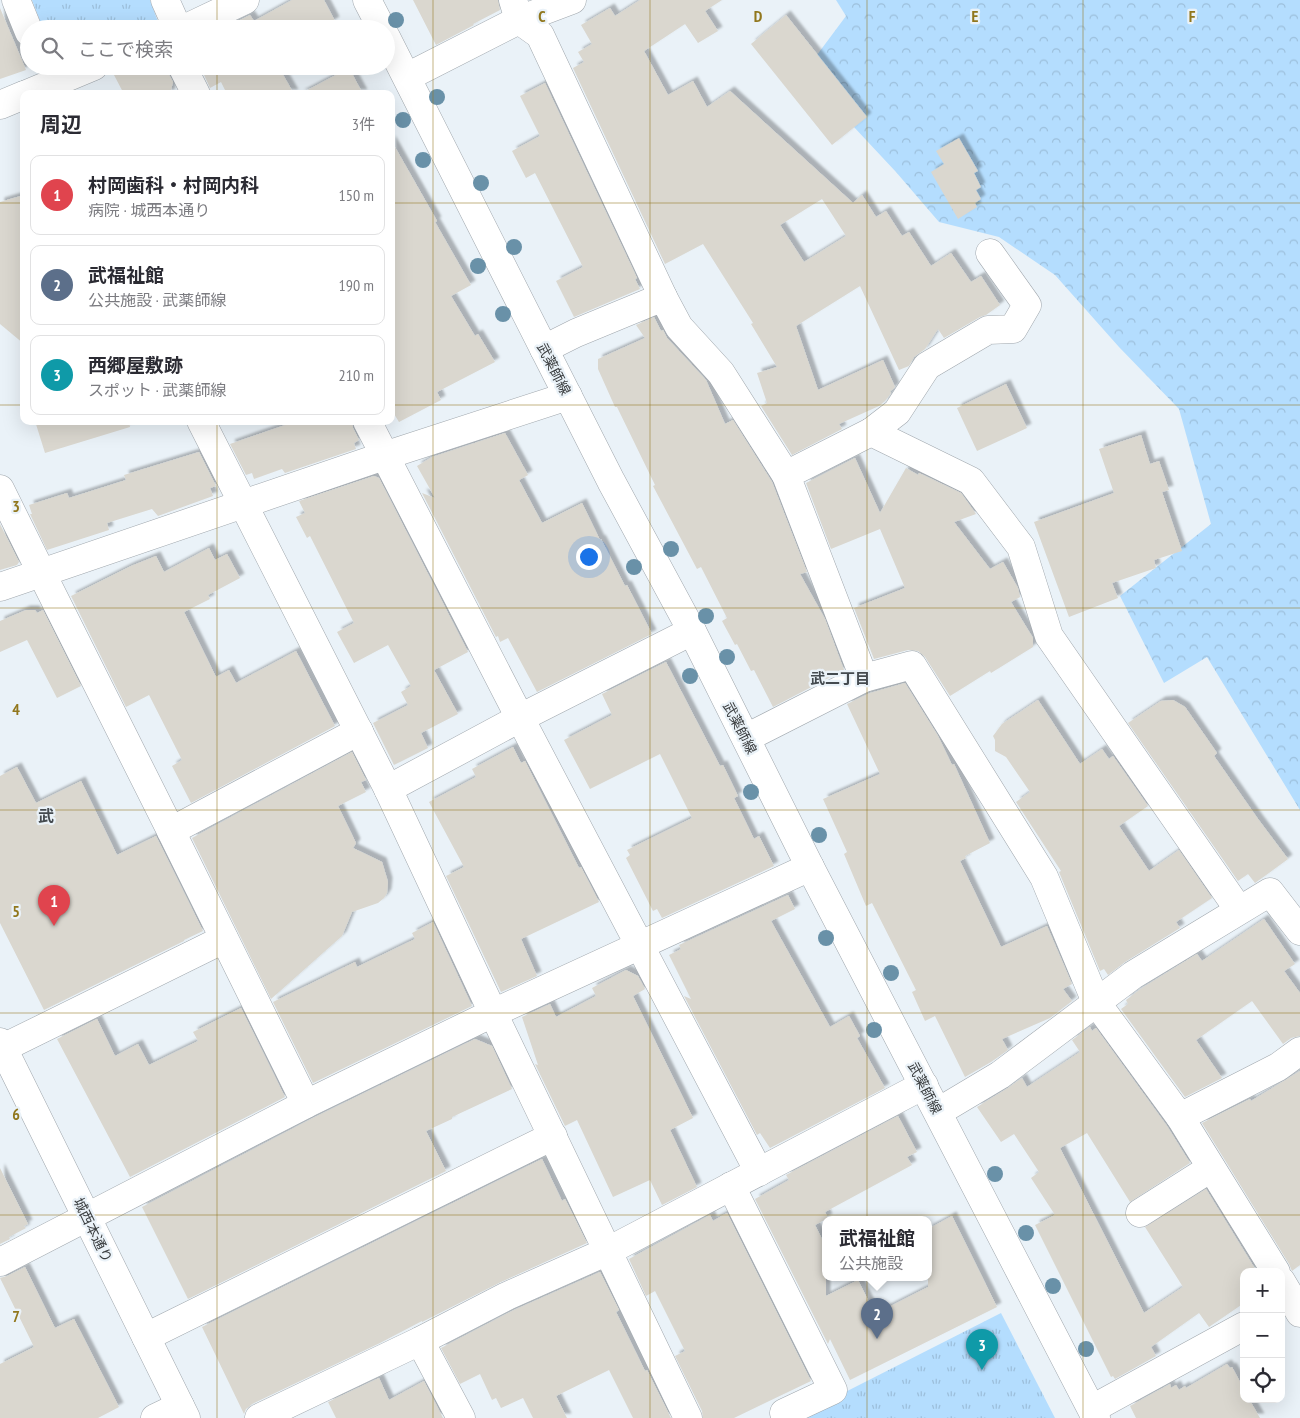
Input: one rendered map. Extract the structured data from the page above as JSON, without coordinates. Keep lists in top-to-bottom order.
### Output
{
  "streets": {
    "street": ["武薬師線", "城西本通り"]
  },
  "districts": ["武二丁目", "武"],
  "page": {
    "search": "ここで検索",
    "heading": ["周辺", "3件"],
    "list": [
      {
        "mark": "1",
        "name": "村岡歯科・村岡内科",
        "note": "病院 · 城西本通り",
        "value": "150 m"
      },
      {
        "mark": "2",
        "name": "武福祉館",
        "note": "公共施設 · 武薬師線",
        "value": "190 m"
      },
      {
        "mark": "3",
        "name": "西郷屋敷跡",
        "note": "スポット · 武薬師線",
        "value": "210 m"
      }
    ],
    "pins": ["1", "2", "3"],
    "popup": ["武福祉館", "公共施設"],
    "map_buttons": ["+", "−"]
  },
  "grid": {
    "columns": [
      "C",
      "D",
      "E",
      "F"
    ],
    "rows": [
      "3",
      "4",
      "5",
      "6",
      "7"
    ]
  }
}
